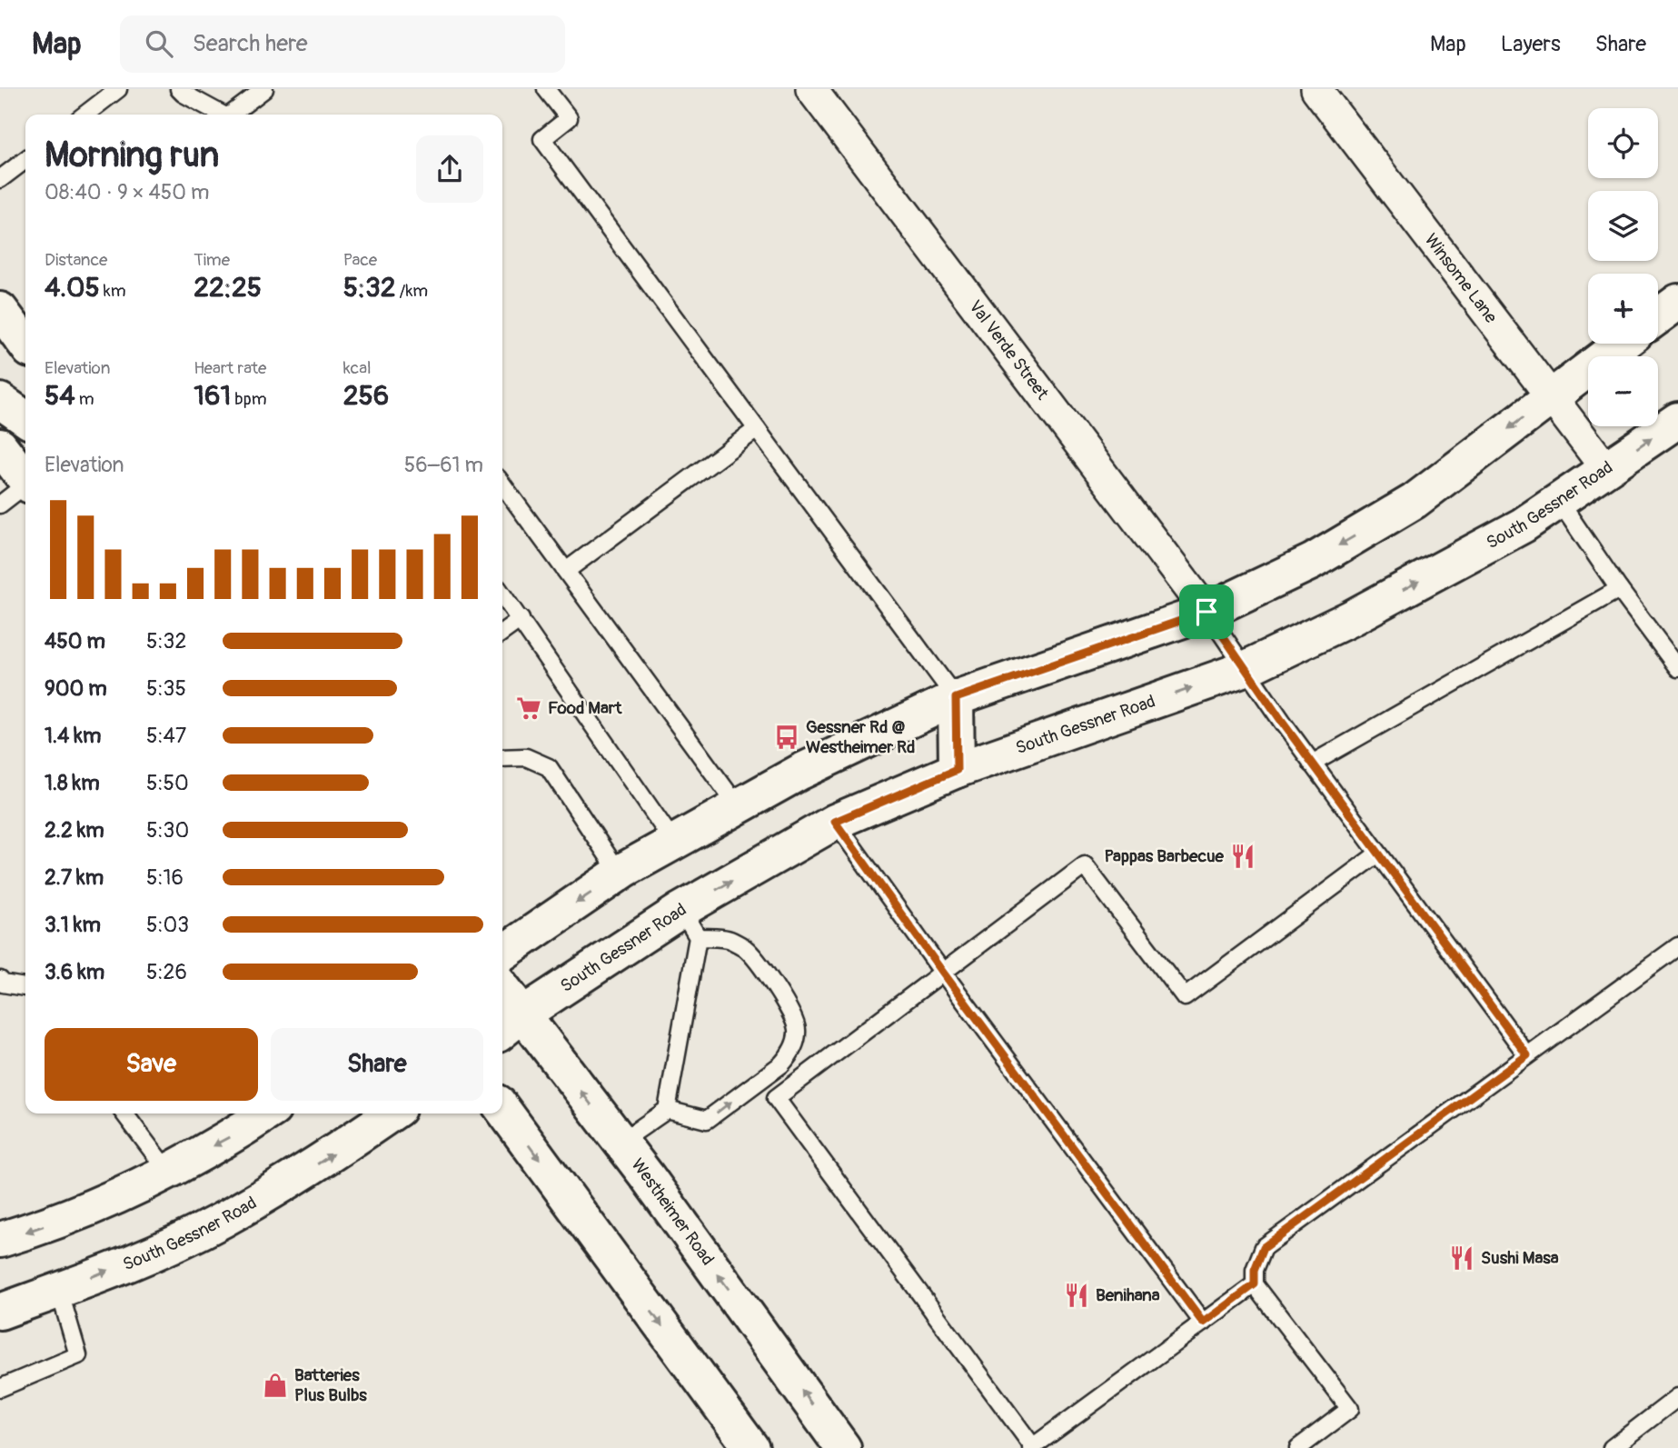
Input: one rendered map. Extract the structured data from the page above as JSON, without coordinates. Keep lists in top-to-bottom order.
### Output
{
  "streets": {
    "main road": ["South Gessner Road", "Westheimer Road"],
    "street": ["Winsome Lane", "Val Verde Street"]
  },
  "crossings": [
    ["Winsome Lane", "South Gessner Road"],
    ["South Gessner Road", "Westheimer Road"]
  ],
  "places": {
    "supermarket": ["Food Mart"],
    "bus stop": ["Gessner Rd @ Westheimer Rd"],
    "restaurant": ["Pappas Barbecue", "Sushi Masa", "Benihana"],
    "shop": ["Batteries Plus Bulbs"]
  },
  "page": {
    "header": "Map",
    "search": "Search here",
    "nav": ["Map", "Layers", "Share"],
    "map_buttons": ["+", "−"],
    "heading": ["Morning run", "08:40 · 9 × 450 m"],
    "stats": [
      ["Distance", "4.05 km"],
      ["Time", "22:25"],
      ["Pace", "5:32 /km"],
      ["Elevation", "54 m"],
      ["Heart rate", "161 bpm"],
      ["kcal", "256"]
    ],
    "chart": ["Elevation", "56–61 m"],
    "list": [
      {
        "name": "450 m",
        "note": "5:32"
      },
      {
        "name": "900 m",
        "note": "5:35"
      },
      {
        "name": "1.4 km",
        "note": "5:47"
      },
      {
        "name": "1.8 km",
        "note": "5:50"
      },
      {
        "name": "2.2 km",
        "note": "5:30"
      },
      {
        "name": "2.7 km",
        "note": "5:16"
      },
      {
        "name": "3.1 km",
        "note": "5:03"
      },
      {
        "name": "3.6 km",
        "note": "5:26"
      }
    ],
    "buttons": ["Save", "Share"]
  }
}
